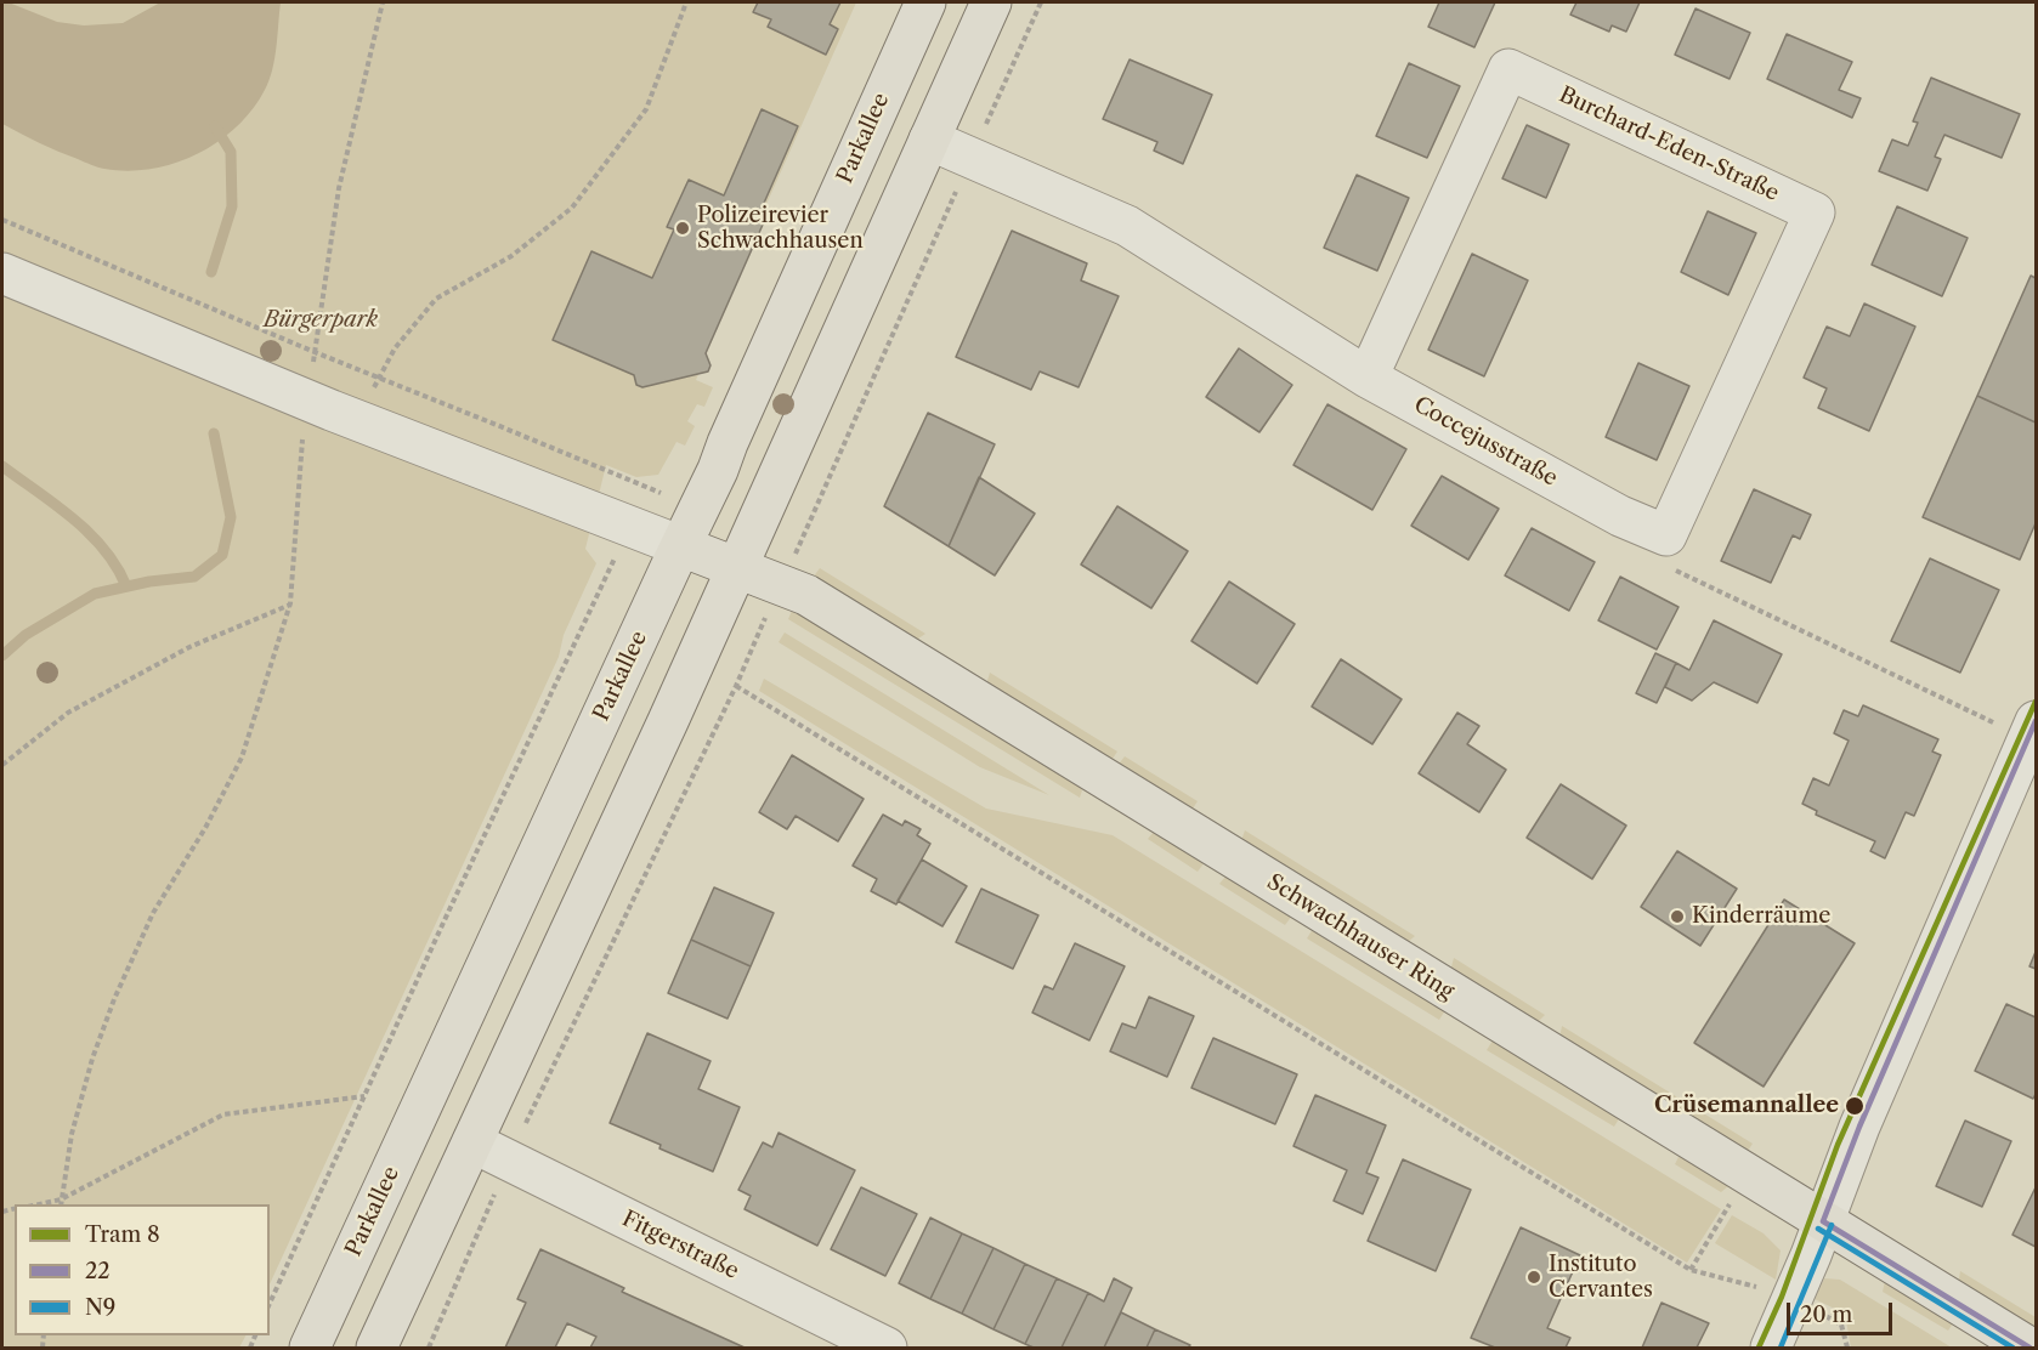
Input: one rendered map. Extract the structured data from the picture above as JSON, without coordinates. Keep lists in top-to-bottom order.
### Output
{
  "streets": {
    "main road": ["Parkallee", "Schwachhauser Ring"],
    "street": ["Burchard-Eden-Straße", "Coccejusstraße", "Fitgerstraße"]
  },
  "crossings": [
    ["Parkallee", "Schwachhauser Ring"],
    ["Burchard-Eden-Straße", "Coccejusstraße"]
  ],
  "parks": ["Bürgerpark"],
  "places": [
    "Polizeirevier Schwachhausen",
    "Kinderräume",
    "Crüsemannallee",
    "Instituto Cervantes"
  ],
  "lines": ["tram line 8", "transit line 22", "transit line N9"],
  "legend": ["Tram 8", "22", "N9"],
  "scale_bar": "20 m"
}
